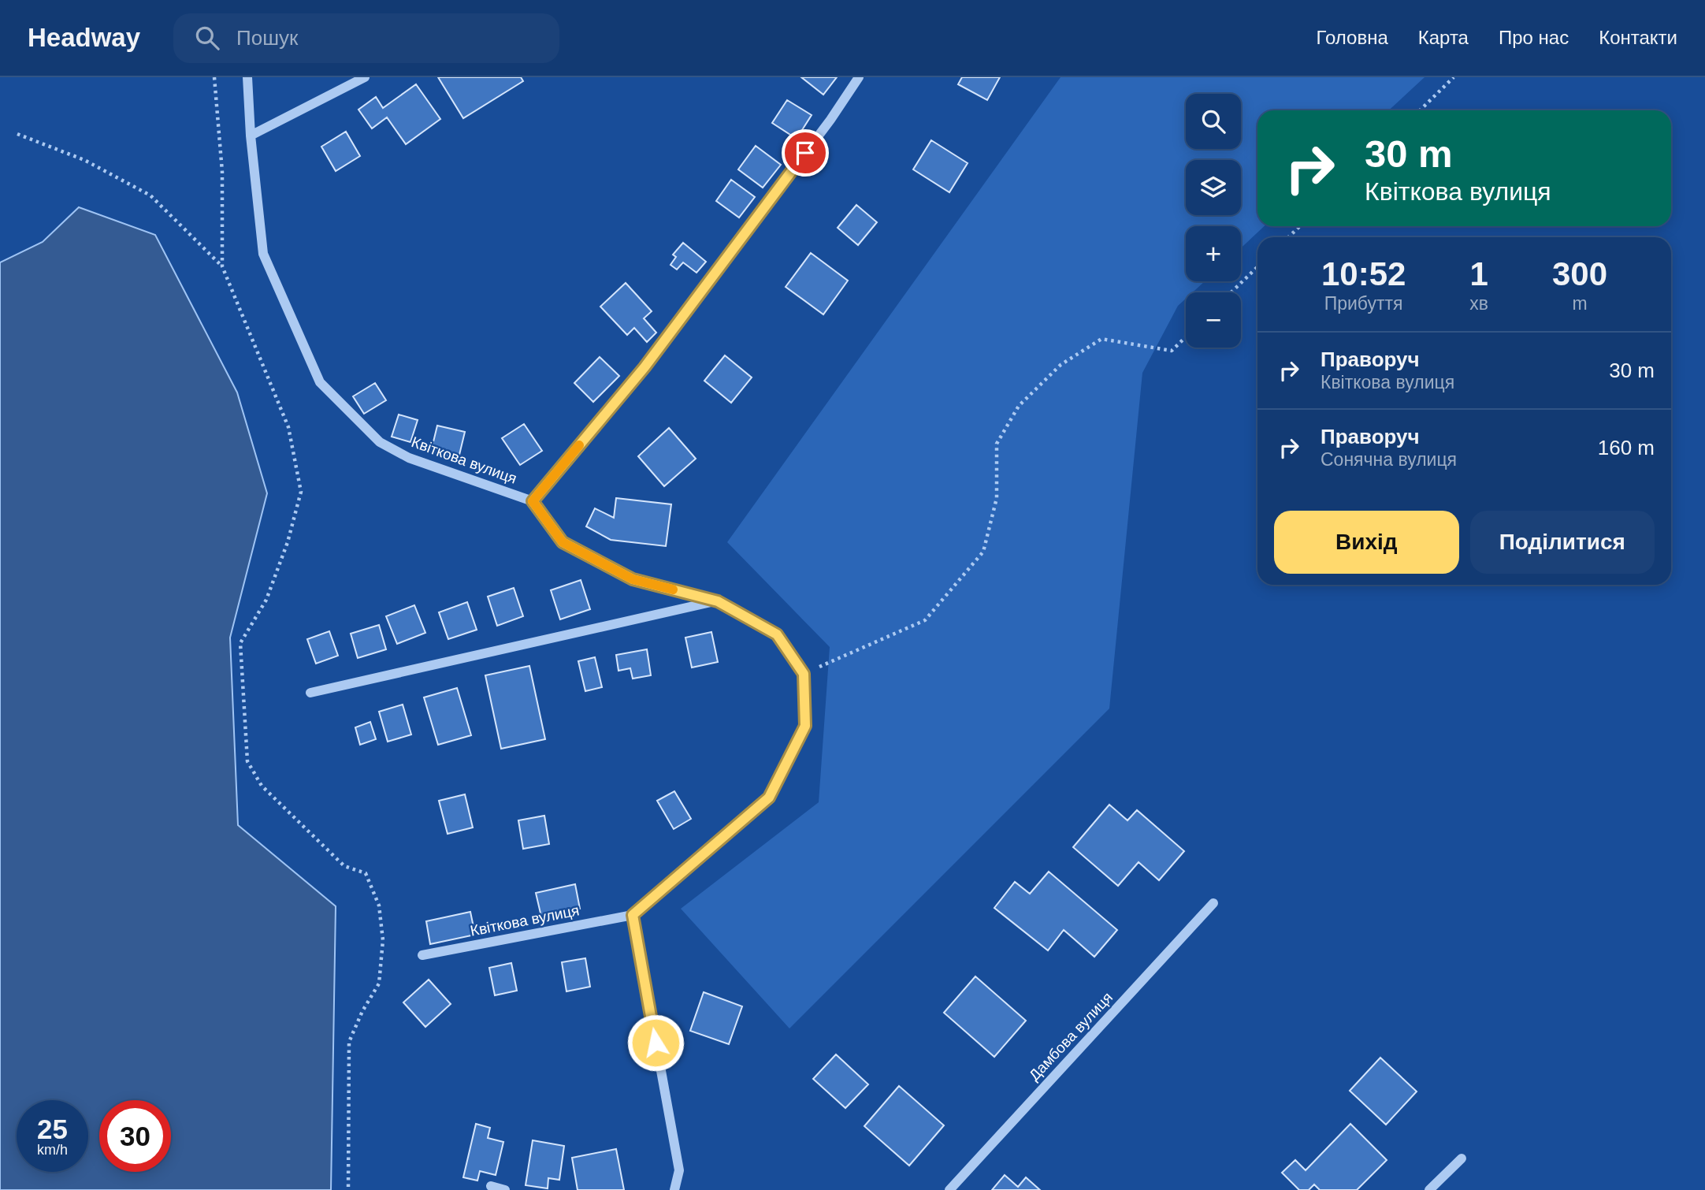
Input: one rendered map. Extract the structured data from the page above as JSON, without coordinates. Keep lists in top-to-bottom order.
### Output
{
  "streets": {
    "street": ["Квіткова вулиця", "Дамбова вулиця"]
  },
  "page": {
    "header": "Headway",
    "search": "Пошук",
    "nav": [
      "Головна",
      "Карта",
      "Про нас",
      "Контакти"
    ],
    "map_buttons": ["+", "−"],
    "turn": ["30 m", "Квіткова вулиця"],
    "eta": [
      "10:52",
      "Прибуття",
      "1",
      "хв",
      "300",
      "m"
    ],
    "list": [
      {
        "name": "Праворуч",
        "note": "Квіткова вулиця",
        "value": "30 m"
      },
      {
        "name": "Праворуч",
        "note": "Сонячна вулиця",
        "value": "160 m"
      }
    ],
    "buttons": ["Вихід", "Поділитися"],
    "speed": "25 km/h",
    "limit": "30"
  }
}
